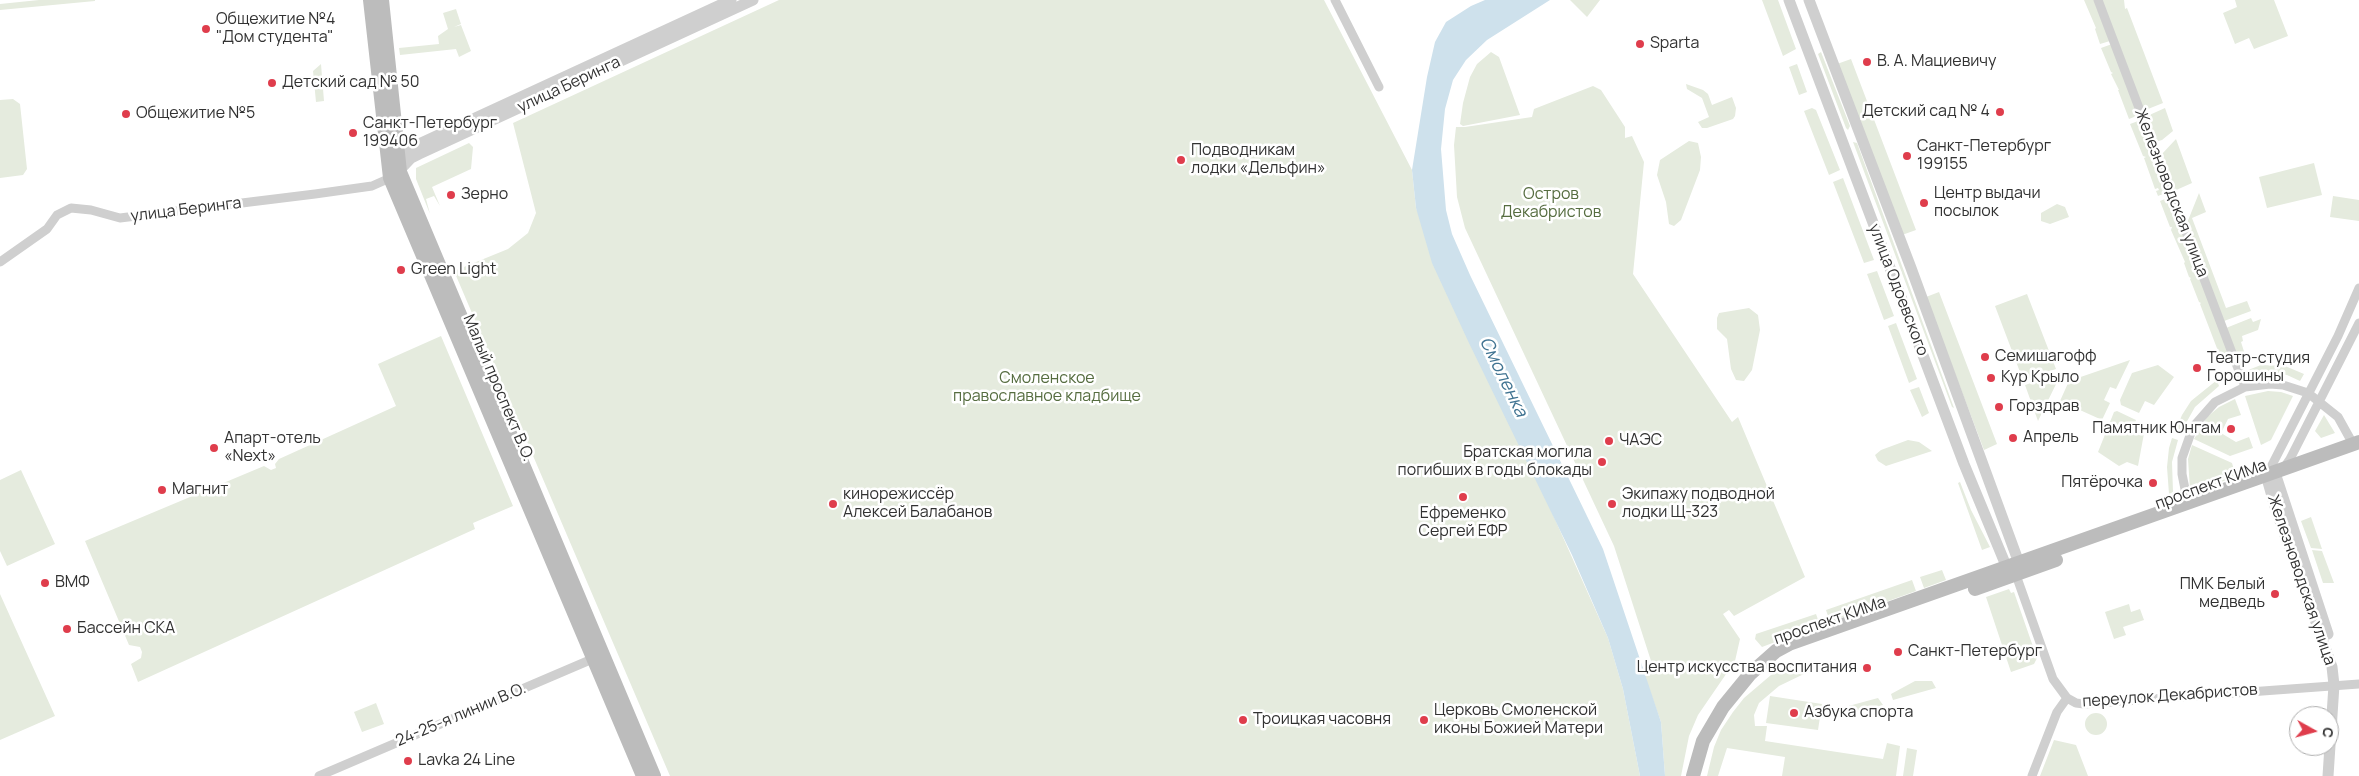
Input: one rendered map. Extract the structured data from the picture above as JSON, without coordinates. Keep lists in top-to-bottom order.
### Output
{
  "streets": {
    "main road": ["Малый проспект В.О.", "проспект КИМа"],
    "street": [
      "улица Беринга",
      "Железноводская улица",
      "улица Одоевского",
      "переулок Декабристов",
      "24-25-я линии В.О."
    ]
  },
  "crossings": [
    ["улица Беринга", "Малый проспект В.О."],
    ["Железноводская улица", "проспект КИМа"],
    ["Железноводская улица", "переулок Декабристов"],
    ["улица Одоевского", "проспект КИМа"],
    ["улица Одоевского", "переулок Декабристов"],
    ["Малый проспект В.О.", "24-25-я линии В.О."]
  ],
  "water": ["Смоленка"],
  "parks": ["Остров Декабристов", "Смоленское православное кладбище"],
  "places": [
    "Общежитие №4 \"Дом студента\"",
    "Sparta",
    "В. А. Мациевичу",
    "Детский сад № 50",
    "Детский сад № 4",
    "Общежитие №5",
    "Санкт-Петербург 199406",
    "Санкт-Петербург 199155",
    "Подводникам лодки «Дельфин»",
    "Зерно",
    "Центр выдачи посылок",
    "Green Light",
    "Семишагофф",
    "Театр-студия Горошины",
    "Кур Крыло",
    "Горздрав",
    "Памятник Юнгам",
    "Апрель",
    "ЧАЭС",
    "Апарт-отель «Next»",
    "Братская могила погибших в годы блокады",
    "Пятёрочка",
    "Магнит",
    "Ефременко Сергей ЕФР",
    "кинорежиссёр Алексей Балабанов",
    "Экипажу подводной лодки Щ-323",
    "ВМФ",
    "ПМК Белый медведь",
    "Бассейн СКА",
    "Санкт-Петербург",
    "Центр искусства воспитания",
    "Азбука спорта",
    "Троицкая часовня",
    "Церковь Смоленской иконы Божией Матери",
    "Lavka 24 Line"
  ],
  "north": "right"
}
